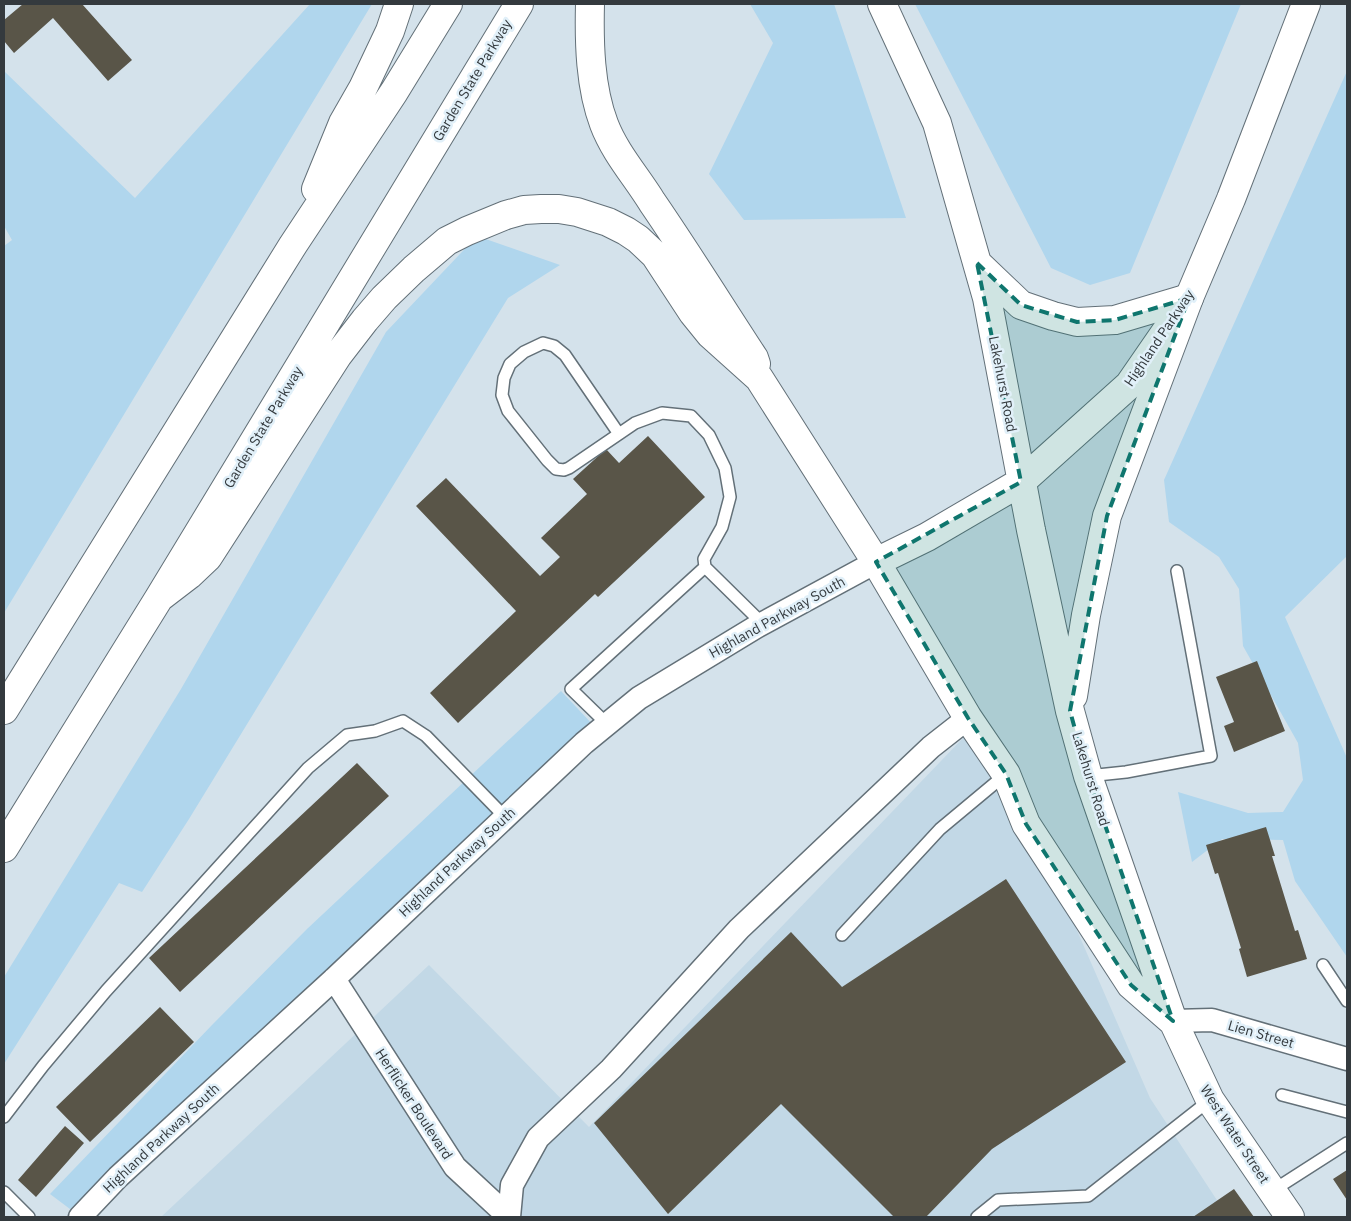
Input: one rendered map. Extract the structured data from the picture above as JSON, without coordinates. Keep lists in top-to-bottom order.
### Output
{
  "streets": {
    "main road": [
      "Garden State Parkway",
      "Highland Parkway",
      "Lakehurst Road",
      "West Water Street"
    ],
    "street": ["Highland Parkway South", "Lien Street", "Herflicker Boulevard"]
  },
  "crossings": [
    ["Highland Parkway", "Lakehurst Road"],
    ["Highland Parkway", "Highland Parkway South"],
    ["Lakehurst Road", "Lien Street"],
    ["Lakehurst Road", "West Water Street"],
    ["Highland Parkway South", "Herflicker Boulevard"],
    ["Lien Street", "West Water Street"]
  ]
}
